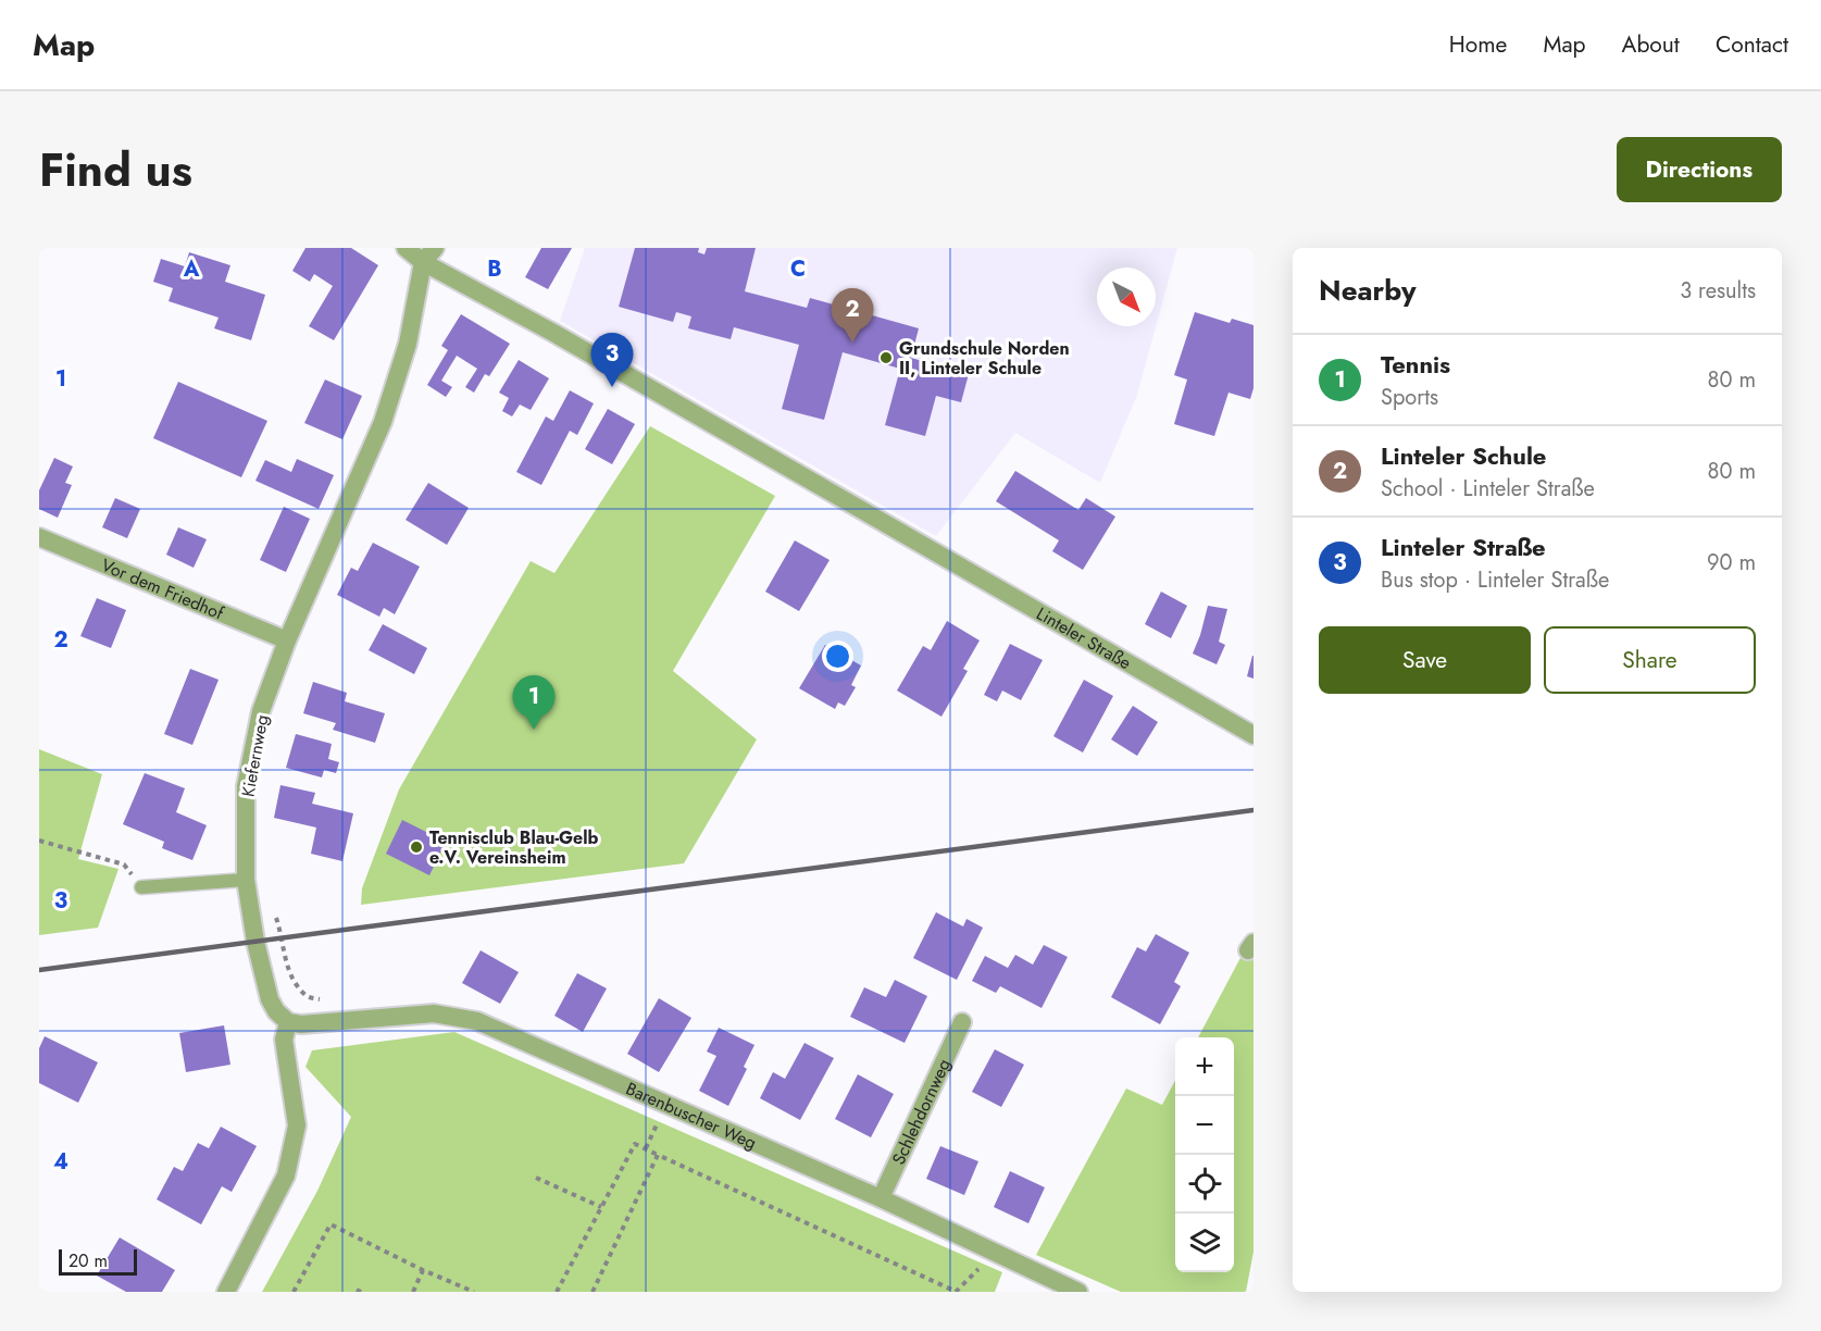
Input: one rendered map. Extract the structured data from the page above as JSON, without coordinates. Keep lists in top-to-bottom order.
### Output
{
  "streets": {
    "street": [
      "Vor dem Friedhof",
      "Linteler Straße",
      "Kiefernweg",
      "Schlehdornweg",
      "Barenbuscher Weg"
    ]
  },
  "crossings": [
    ["Vor dem Friedhof", "Kiefernweg"],
    ["Linteler Straße", "Kiefernweg"],
    ["Kiefernweg", "Barenbuscher Weg"],
    ["Schlehdornweg", "Barenbuscher Weg"]
  ],
  "places": ["Grundschule Norden II, Linteler Schule", "Tennisclub Blau-Gelb e.V. Vereinsheim"],
  "scale_bar": "20 m",
  "north": "bottom right",
  "page": {
    "header": "Map",
    "nav": [
      "Home",
      "Map",
      "About",
      "Contact"
    ],
    "title": "Find us",
    "buttons": [
      "Directions",
      ["Save", "Share"]
    ],
    "heading": ["Nearby", "3 results"],
    "pins": ["2", "3", "1"],
    "list": [
      {
        "mark": "1",
        "name": "Tennis",
        "note": "Sports",
        "value": "80 m"
      },
      {
        "mark": "2",
        "name": "Linteler Schule",
        "note": "School · Linteler Straße",
        "value": "80 m"
      },
      {
        "mark": "3",
        "name": "Linteler Straße",
        "note": "Bus stop · Linteler Straße",
        "value": "90 m"
      }
    ],
    "map_buttons": ["+", "−"],
    "scale": "20 m"
  },
  "grid": {
    "columns": ["A", "B", "C"],
    "rows": [
      "1",
      "2",
      "3",
      "4"
    ]
  }
}
